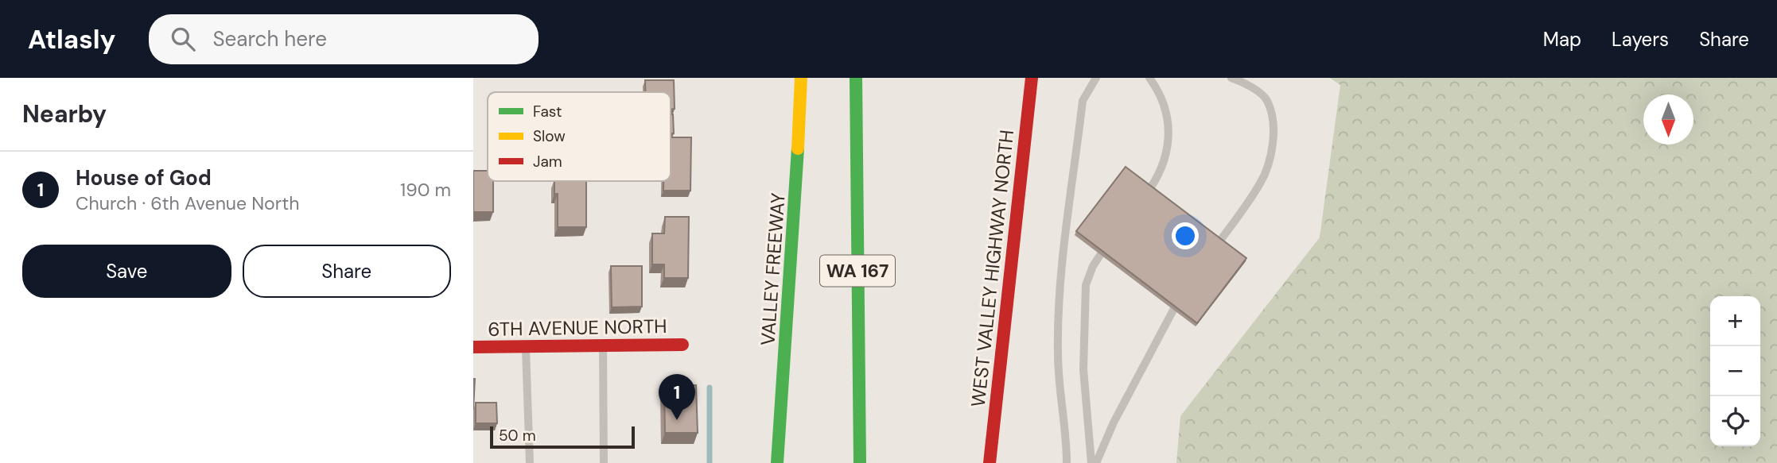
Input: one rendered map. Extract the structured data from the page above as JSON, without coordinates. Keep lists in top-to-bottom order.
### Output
{
  "streets": {
    "main road": [
      "WEST VALLEY HIGHWAY NORTH",
      "VALLEY FREEWAY",
      "WA 167",
      "6TH AVENUE NORTH"
    ]
  },
  "legend": ["Fast", "Slow", "Jam"],
  "scale_bar": "50 m",
  "north": "bottom",
  "page": {
    "header": "Atlasly",
    "search": "Search here",
    "nav": ["Map", "Layers", "Share"],
    "heading": "Nearby",
    "list": [
      {
        "mark": "1",
        "name": "House of God",
        "note": "Church · 6th Avenue North",
        "value": "190 m"
      }
    ],
    "buttons": ["Save", "Share"],
    "map_buttons": ["+", "−"],
    "pins": "1",
    "scale": "50 m"
  }
}
